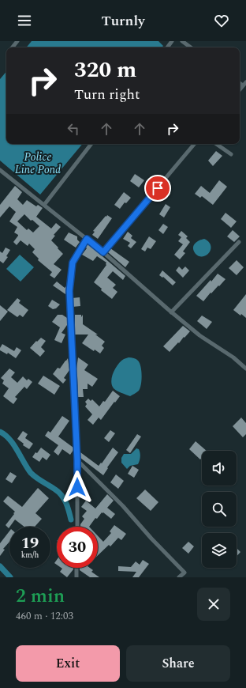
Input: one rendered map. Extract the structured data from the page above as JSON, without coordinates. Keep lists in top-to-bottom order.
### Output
{
  "water": ["Police Line Pond"],
  "page": {
    "header": "Turnly",
    "turn": ["320 m", "Turn right"],
    "speed": "19 km/h",
    "limit": "30",
    "heading": ["2 min", "460 m · 12:03"],
    "buttons": ["Exit", "Share"]
  }
}
